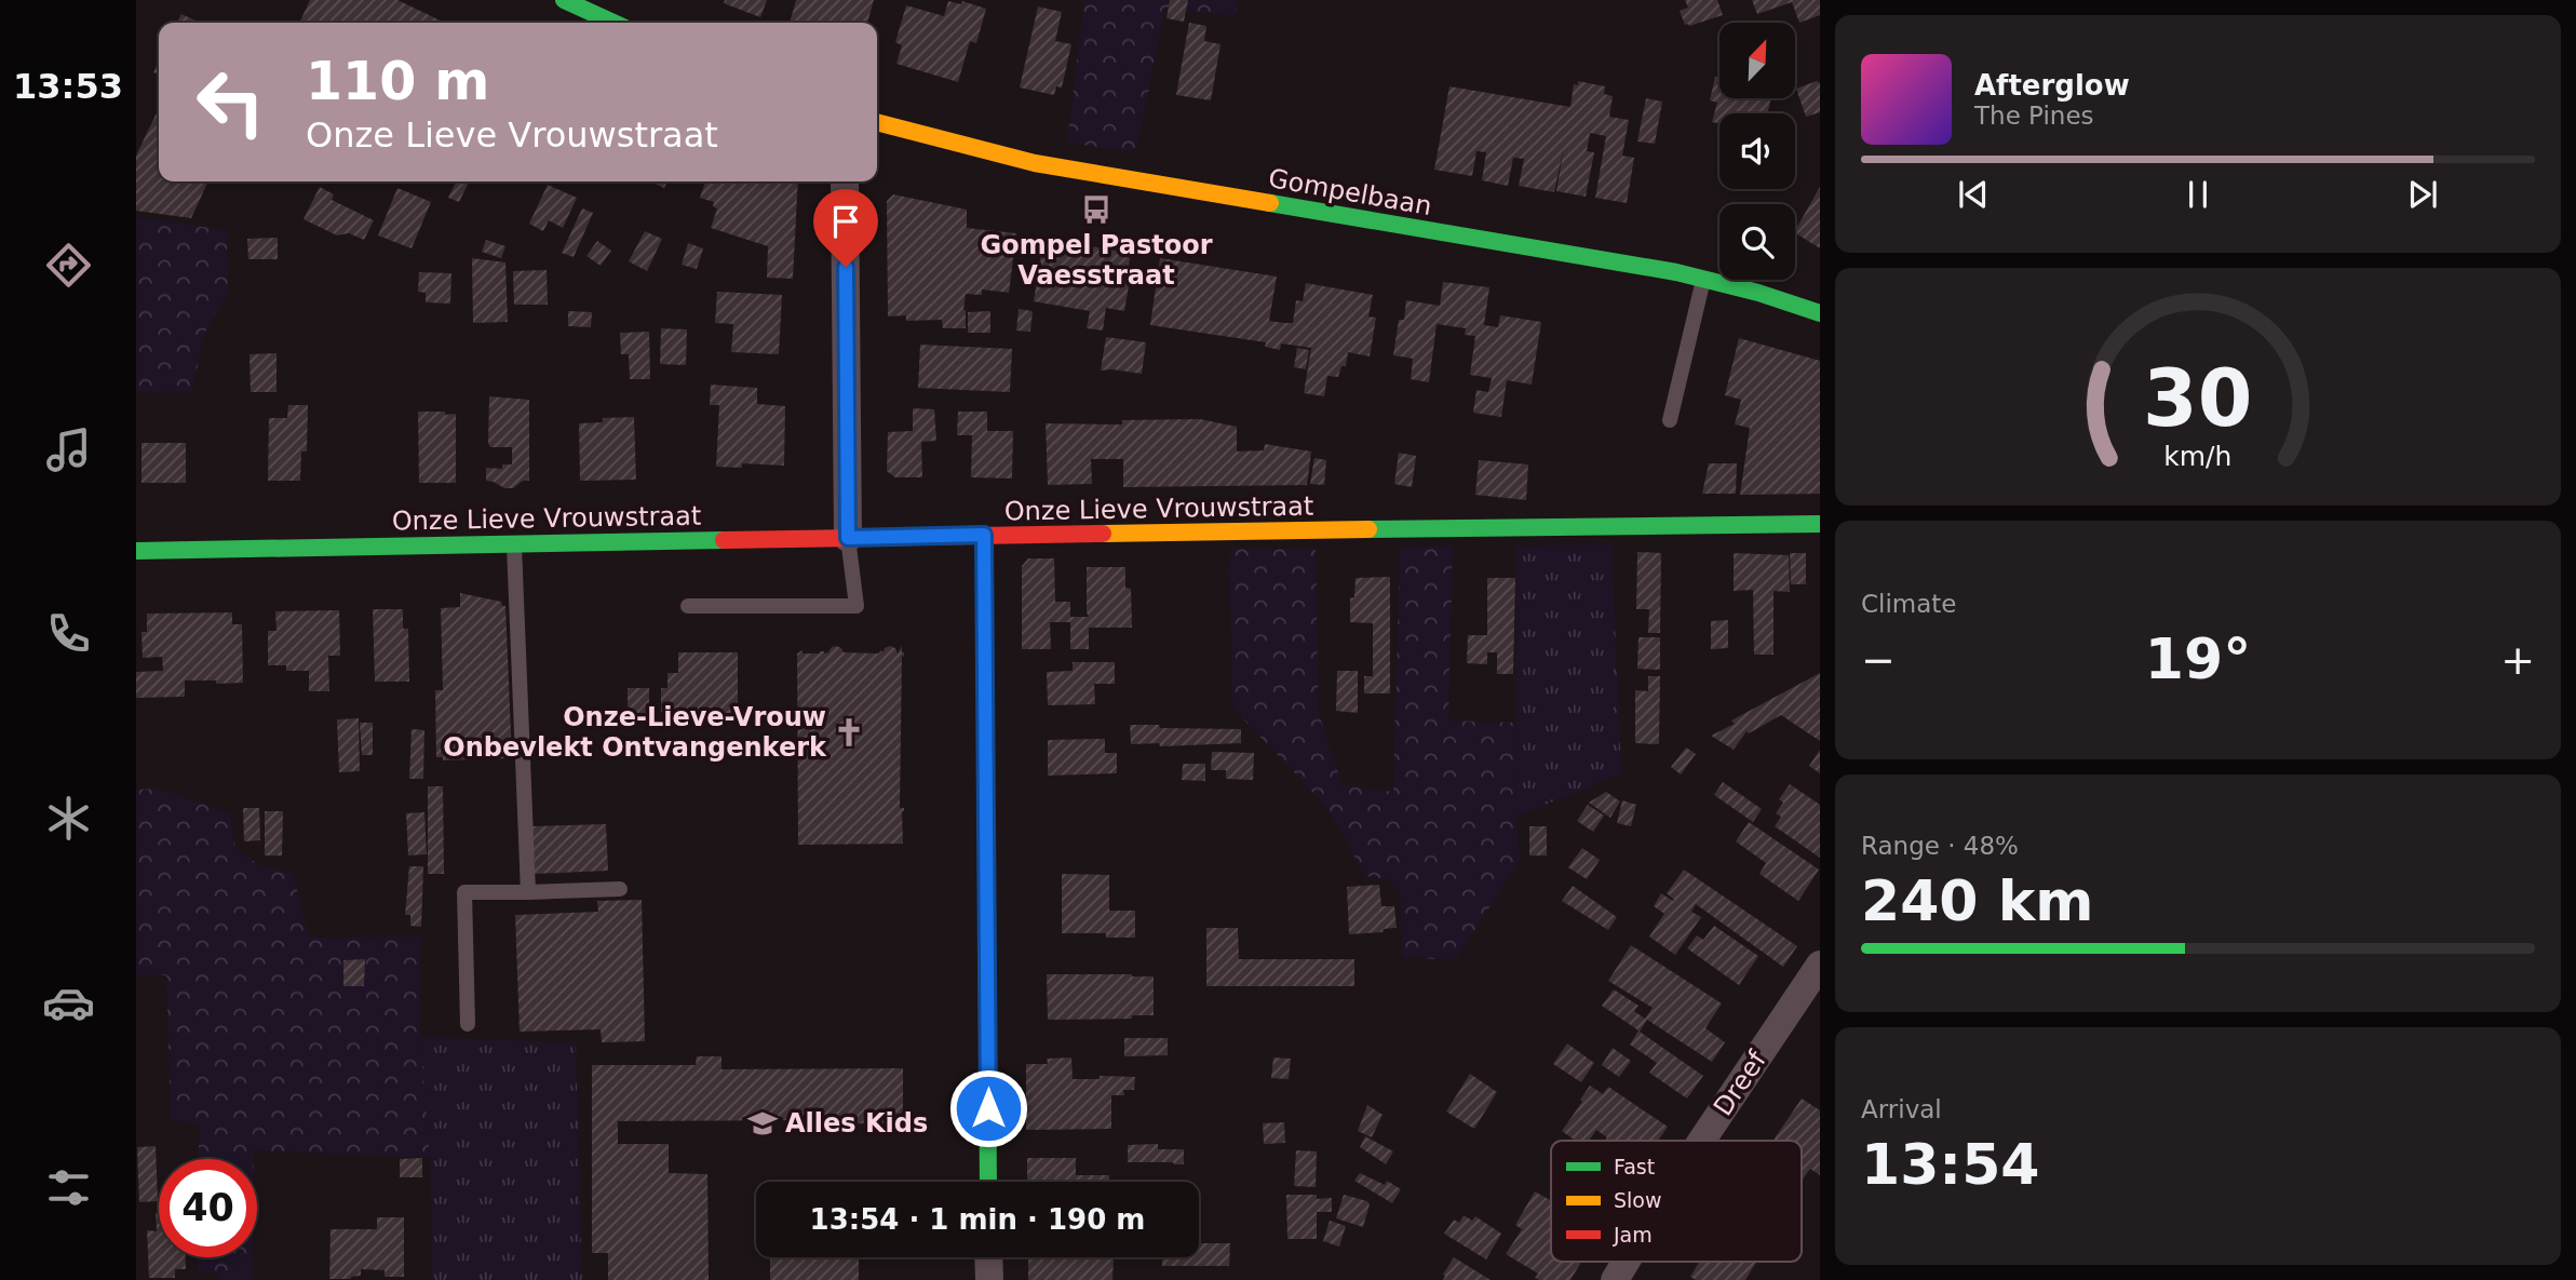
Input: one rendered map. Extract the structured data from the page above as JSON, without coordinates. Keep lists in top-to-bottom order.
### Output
{
  "streets": {
    "street": ["Gompelbaan", "Onze Lieve Vrouwstraat", "Dreef"]
  },
  "places": {
    "bus stop": ["Gompel Pastoor Vaesstraat"],
    "church": ["Onze-Lieve-Vrouw Onbevlekt Ontvangenkerk"],
    "school or university": ["Alles Kids"]
  },
  "legend": ["Fast", "Slow", "Jam"],
  "north": "top right",
  "page": {
    "tabs": "13:53",
    "turn": ["110 m", "Onze Lieve Vrouwstraat"],
    "song": ["Afterglow", "The Pines"],
    "tile": [
      "Climate",
      ["Range · 48%", "240 km"],
      ["Arrival", "13:54"]
    ],
    "heat": ["−", "19°", "+"],
    "limit": "40",
    "trip": "13:54 · 1 min · 190 m",
    "gauge": ["30", "km/h"]
  }
}
